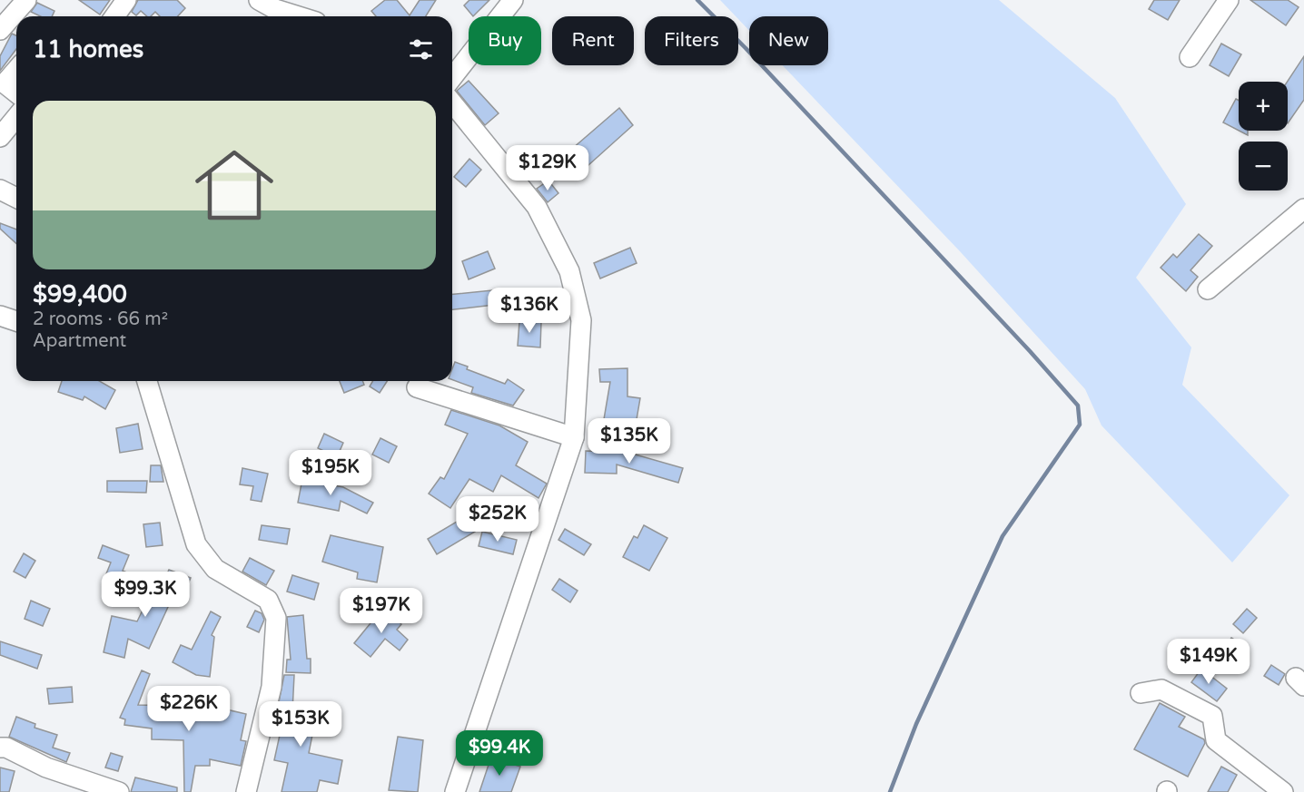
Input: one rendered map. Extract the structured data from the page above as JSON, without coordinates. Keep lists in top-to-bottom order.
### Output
{
  "page": {
    "chip": [
      "Buy",
      "Rent",
      "Filters",
      "New"
    ],
    "heading": "11 homes",
    "map_buttons": ["+", "−"],
    "list": [
      {
        "name": "$99,400",
        "note": "2 rooms · 66 m² · Apartment"
      }
    ],
    "price": [
      "$129K",
      "$136K",
      "$135K",
      "$195K",
      "$252K",
      "$99.3K",
      "$197K",
      "$149K",
      "$226K",
      "$153K",
      "$99.4K"
    ]
  }
}
